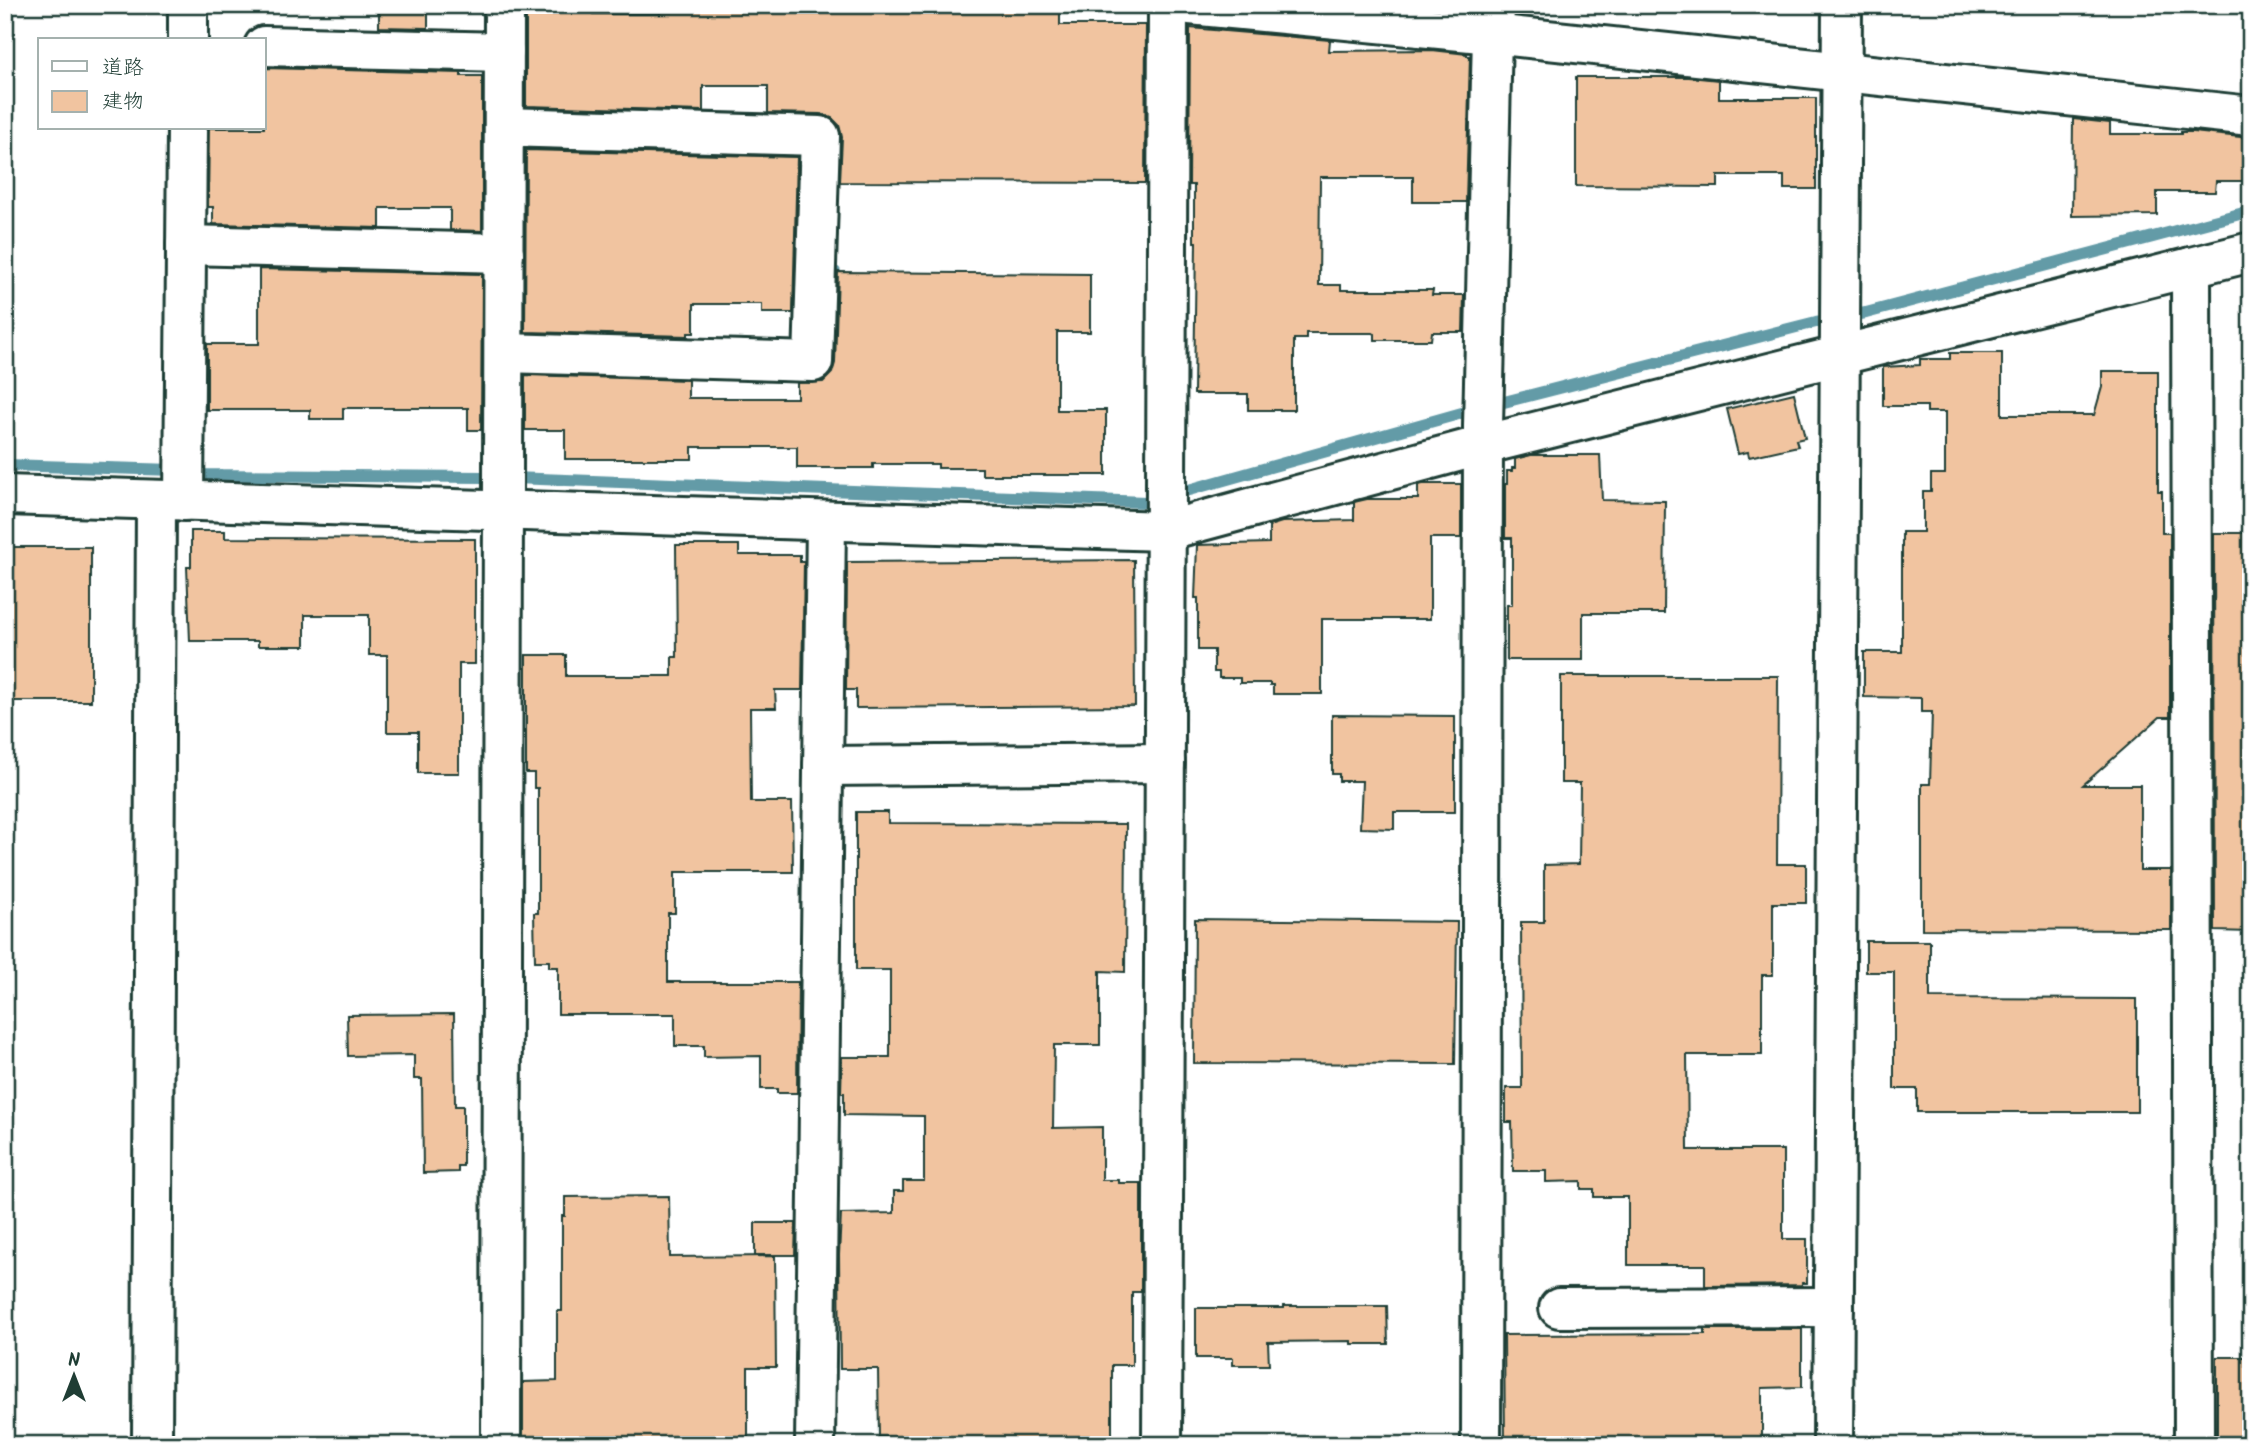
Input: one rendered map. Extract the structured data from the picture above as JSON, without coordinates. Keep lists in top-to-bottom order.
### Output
{
  "legend": ["道路", "建物"],
  "north": "top"
}
